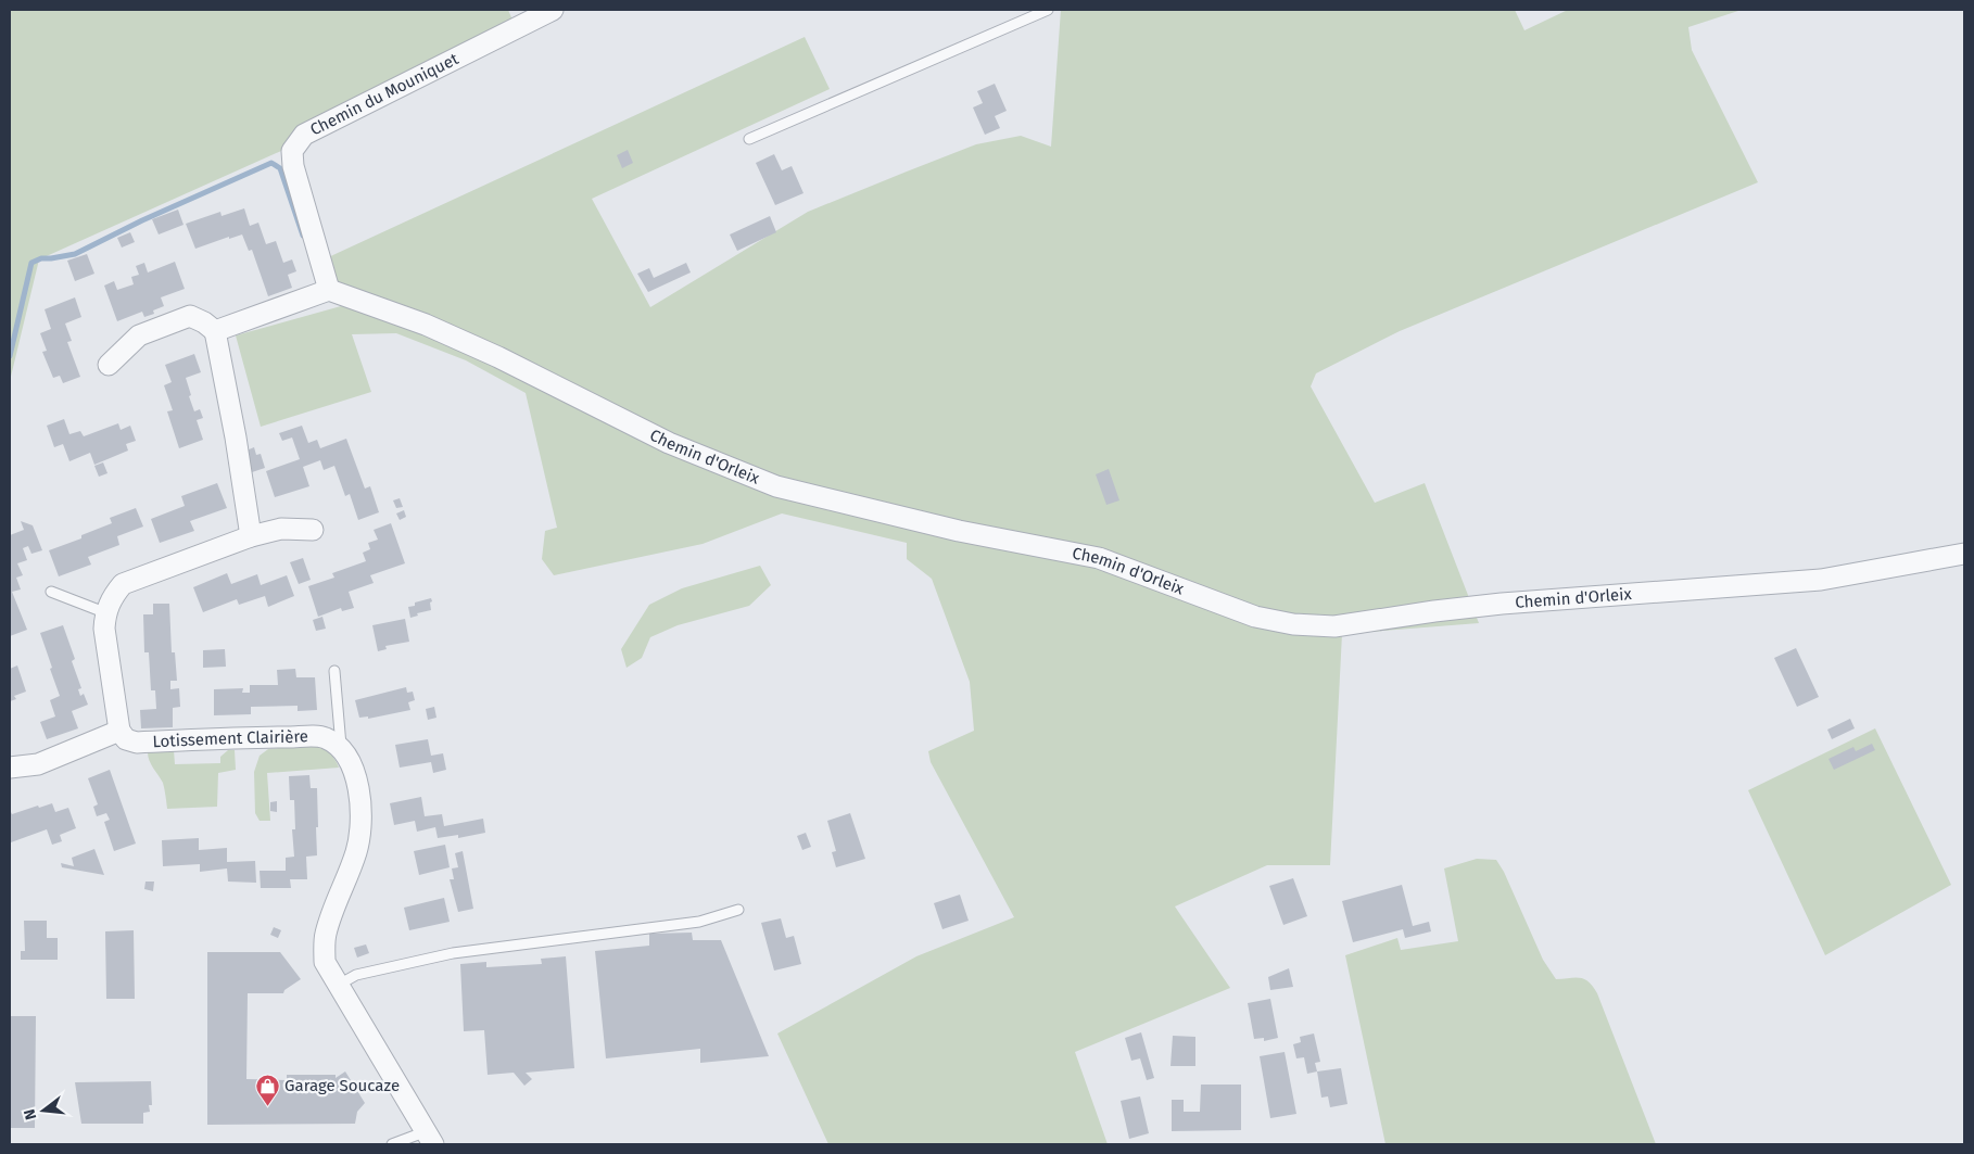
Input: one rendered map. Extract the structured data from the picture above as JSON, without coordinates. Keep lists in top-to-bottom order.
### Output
{
  "streets": {
    "street": ["Chemin du Mouniquet", "Chemin d'Orleix", "Lotissement Clairière"]
  },
  "crossings": [
    ["Chemin du Mouniquet", "Chemin d'Orleix"]
  ],
  "places": {
    "shop": ["Garage Soucaze"]
  },
  "north": "left"
}
